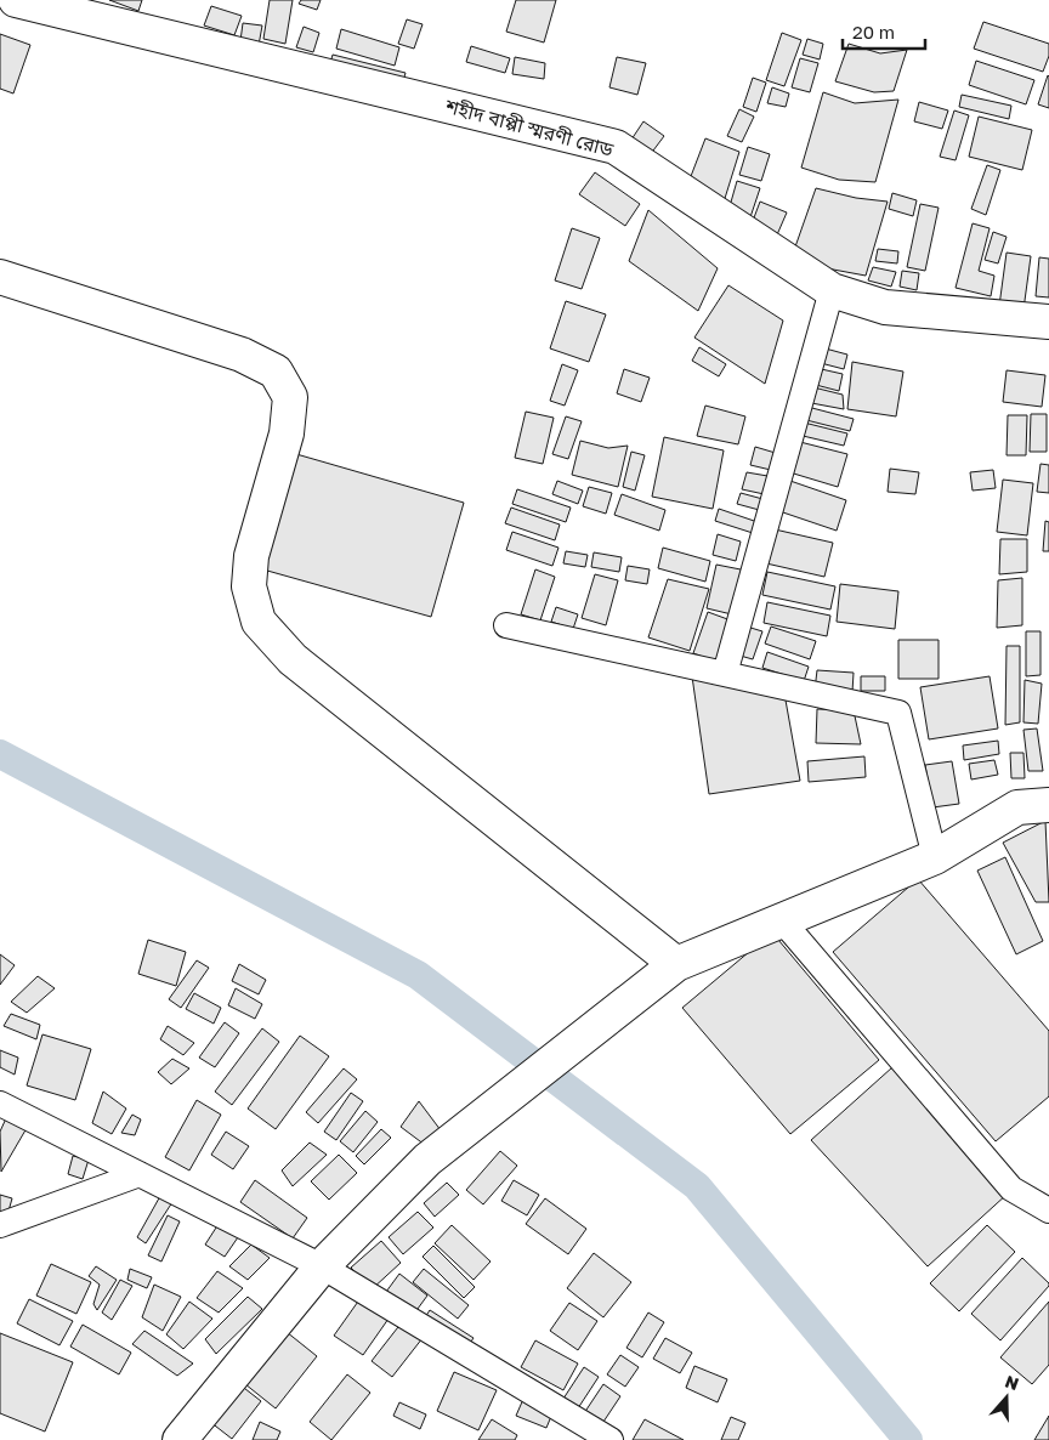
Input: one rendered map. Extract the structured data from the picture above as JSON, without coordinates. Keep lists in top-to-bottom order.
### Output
{
  "streets": {
    "street": ["শহীদ বাপ্পী স্মরণী রোড"]
  },
  "scale_bar": "20 m",
  "north": "top"
}
